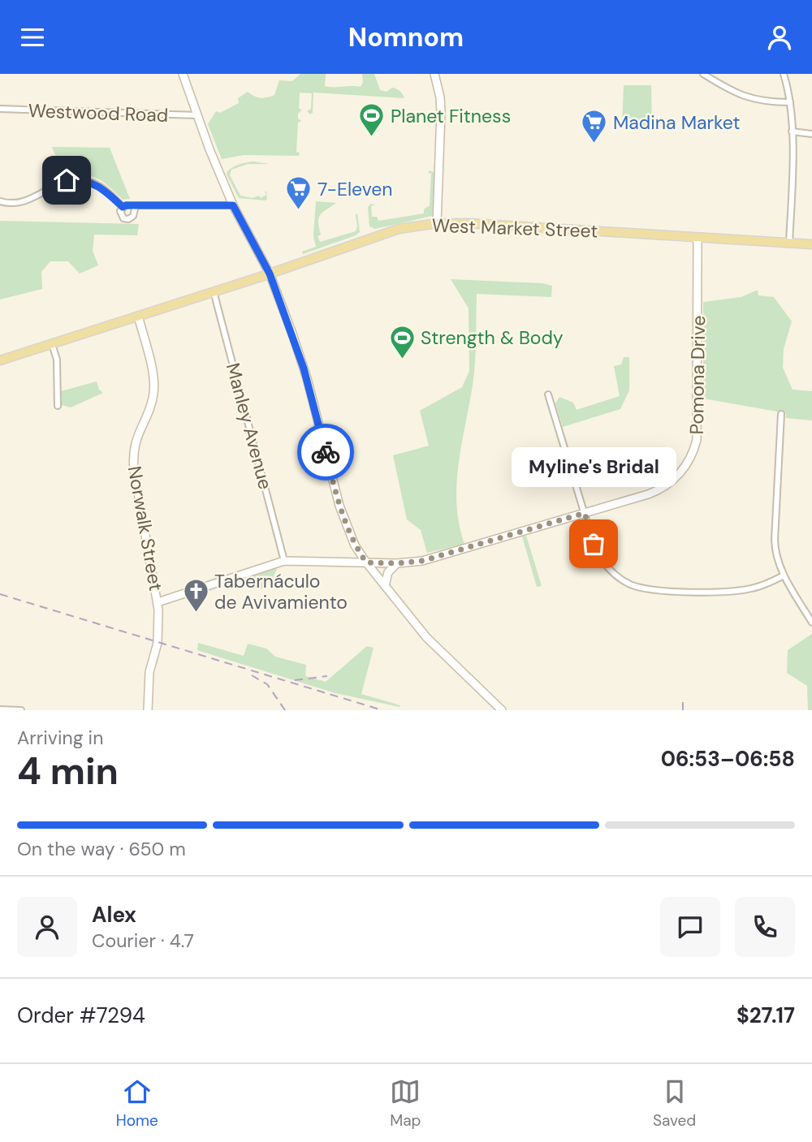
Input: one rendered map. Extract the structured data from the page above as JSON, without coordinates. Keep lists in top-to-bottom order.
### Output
{
  "streets": {
    "main road": ["West Market Street"],
    "street": [
      "Westwood Road",
      "Pomona Drive",
      "Manley Avenue",
      "Norwalk Street"
    ]
  },
  "crossings": [
    ["West Market Street", "Pomona Drive"],
    ["West Market Street", "Manley Avenue"],
    ["West Market Street", "Norwalk Street"],
    ["Pomona Drive", "Manley Avenue"],
    ["Pomona Drive", "Norwalk Street"]
  ],
  "places": {
    "sports": ["Planet Fitness", "Strength & Body"],
    "supermarket": ["Madina Market", "7-Eleven"],
    "other": ["Myline's Bridal"],
    "church": ["Tabernáculo de Avivamiento"]
  },
  "page": {
    "header": "Nomnom",
    "bubble": "Myline's Bridal",
    "heading": ["4 min", "Arriving in", "06:53–06:58"],
    "panel": [
      "Alex",
      "Courier · 4.7",
      "Order #7294",
      "$27.17"
    ],
    "bar": "On the way · 650 m",
    "tabs": ["Home", "Map", "Saved"]
  }
}
